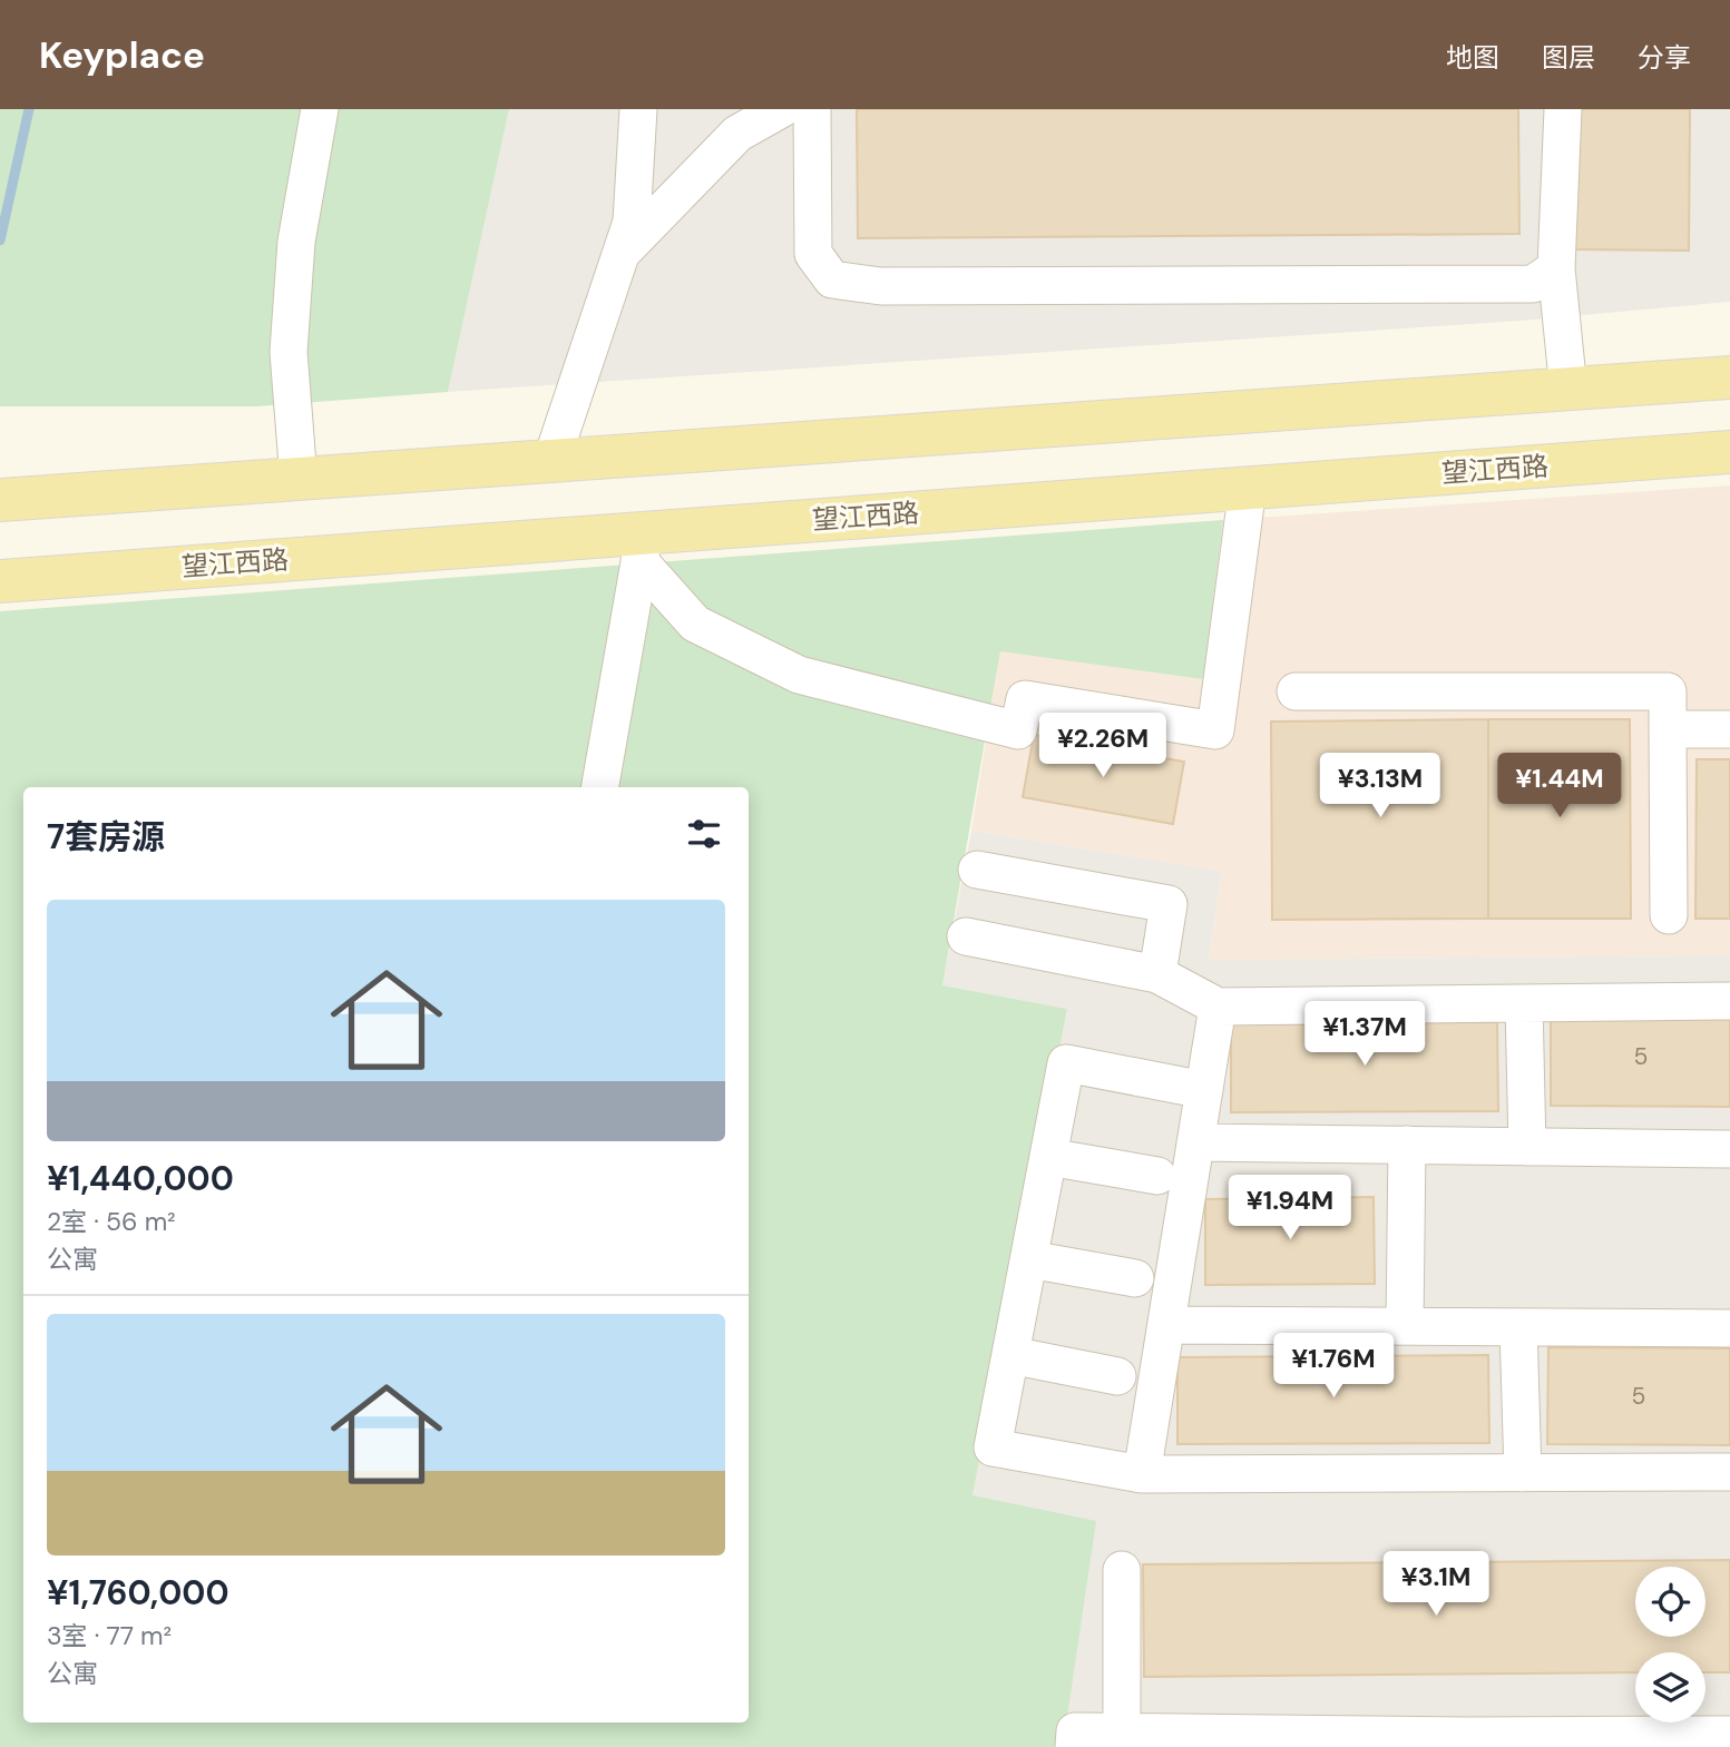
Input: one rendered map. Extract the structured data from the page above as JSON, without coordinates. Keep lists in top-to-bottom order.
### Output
{
  "streets": {
    "main road": ["望江西路"]
  },
  "house_numbers": ["5", "5"],
  "page": {
    "header": "Keyplace",
    "nav": ["地图", "图层", "分享"],
    "price": [
      "¥2.26M",
      "¥3.13M",
      "¥1.44M",
      "¥1.37M",
      "¥1.94M",
      "¥1.76M",
      "¥3.1M"
    ],
    "heading": "7套房源",
    "list": [
      {
        "name": "¥1,440,000",
        "note": "2室 · 56 m² · 公寓"
      },
      {
        "name": "¥1,760,000",
        "note": "3室 · 77 m² · 公寓"
      }
    ]
  }
}
